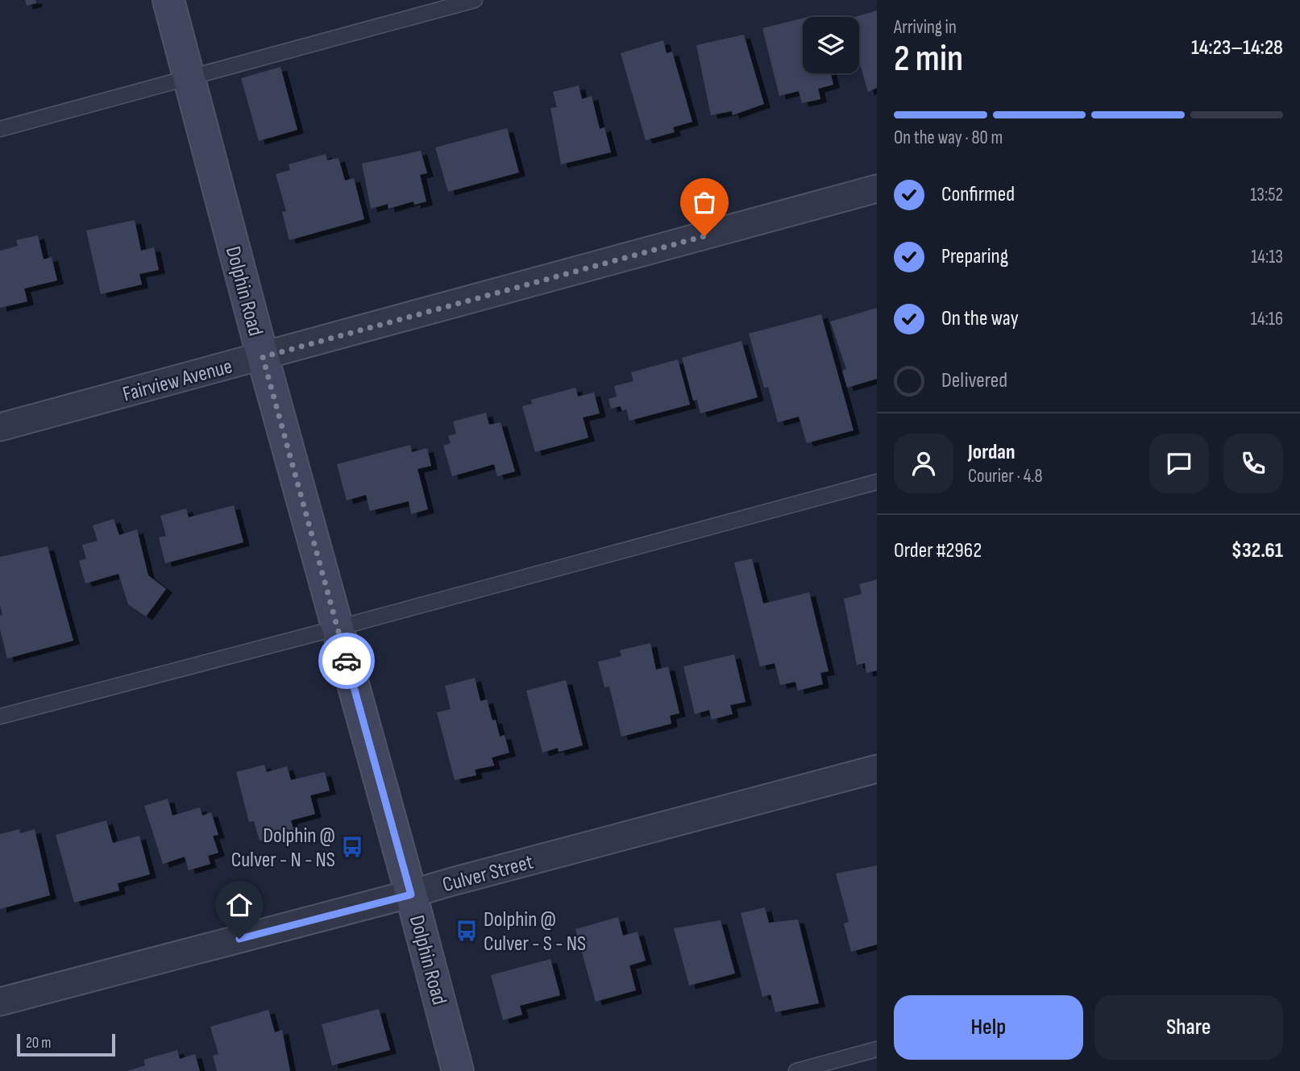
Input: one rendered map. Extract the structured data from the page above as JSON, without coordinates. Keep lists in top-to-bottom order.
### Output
{
  "streets": {
    "main road": ["Dolphin Road"],
    "street": ["Fairview Avenue", "Culver Street"]
  },
  "crossings": [
    ["Dolphin Road", "Fairview Avenue"],
    ["Dolphin Road", "Culver Street"]
  ],
  "places": {
    "bus stop": ["Dolphin @ Culver - N - NS", "Dolphin @ Culver - S - NS"]
  },
  "scale_bar": "20 m",
  "page": {
    "heading": ["2 min", "Arriving in", "14:23–14:28"],
    "panel": [
      "Jordan",
      "Courier · 4.8",
      "Order #2962",
      "$32.61"
    ],
    "bar": "On the way · 80 m",
    "list": [
      ["Confirmed", "13:52"],
      ["Preparing", "14:13"],
      ["On the way", "14:16"],
      "Delivered"
    ],
    "buttons": ["Help", "Share"],
    "scale": "20 m"
  }
}
